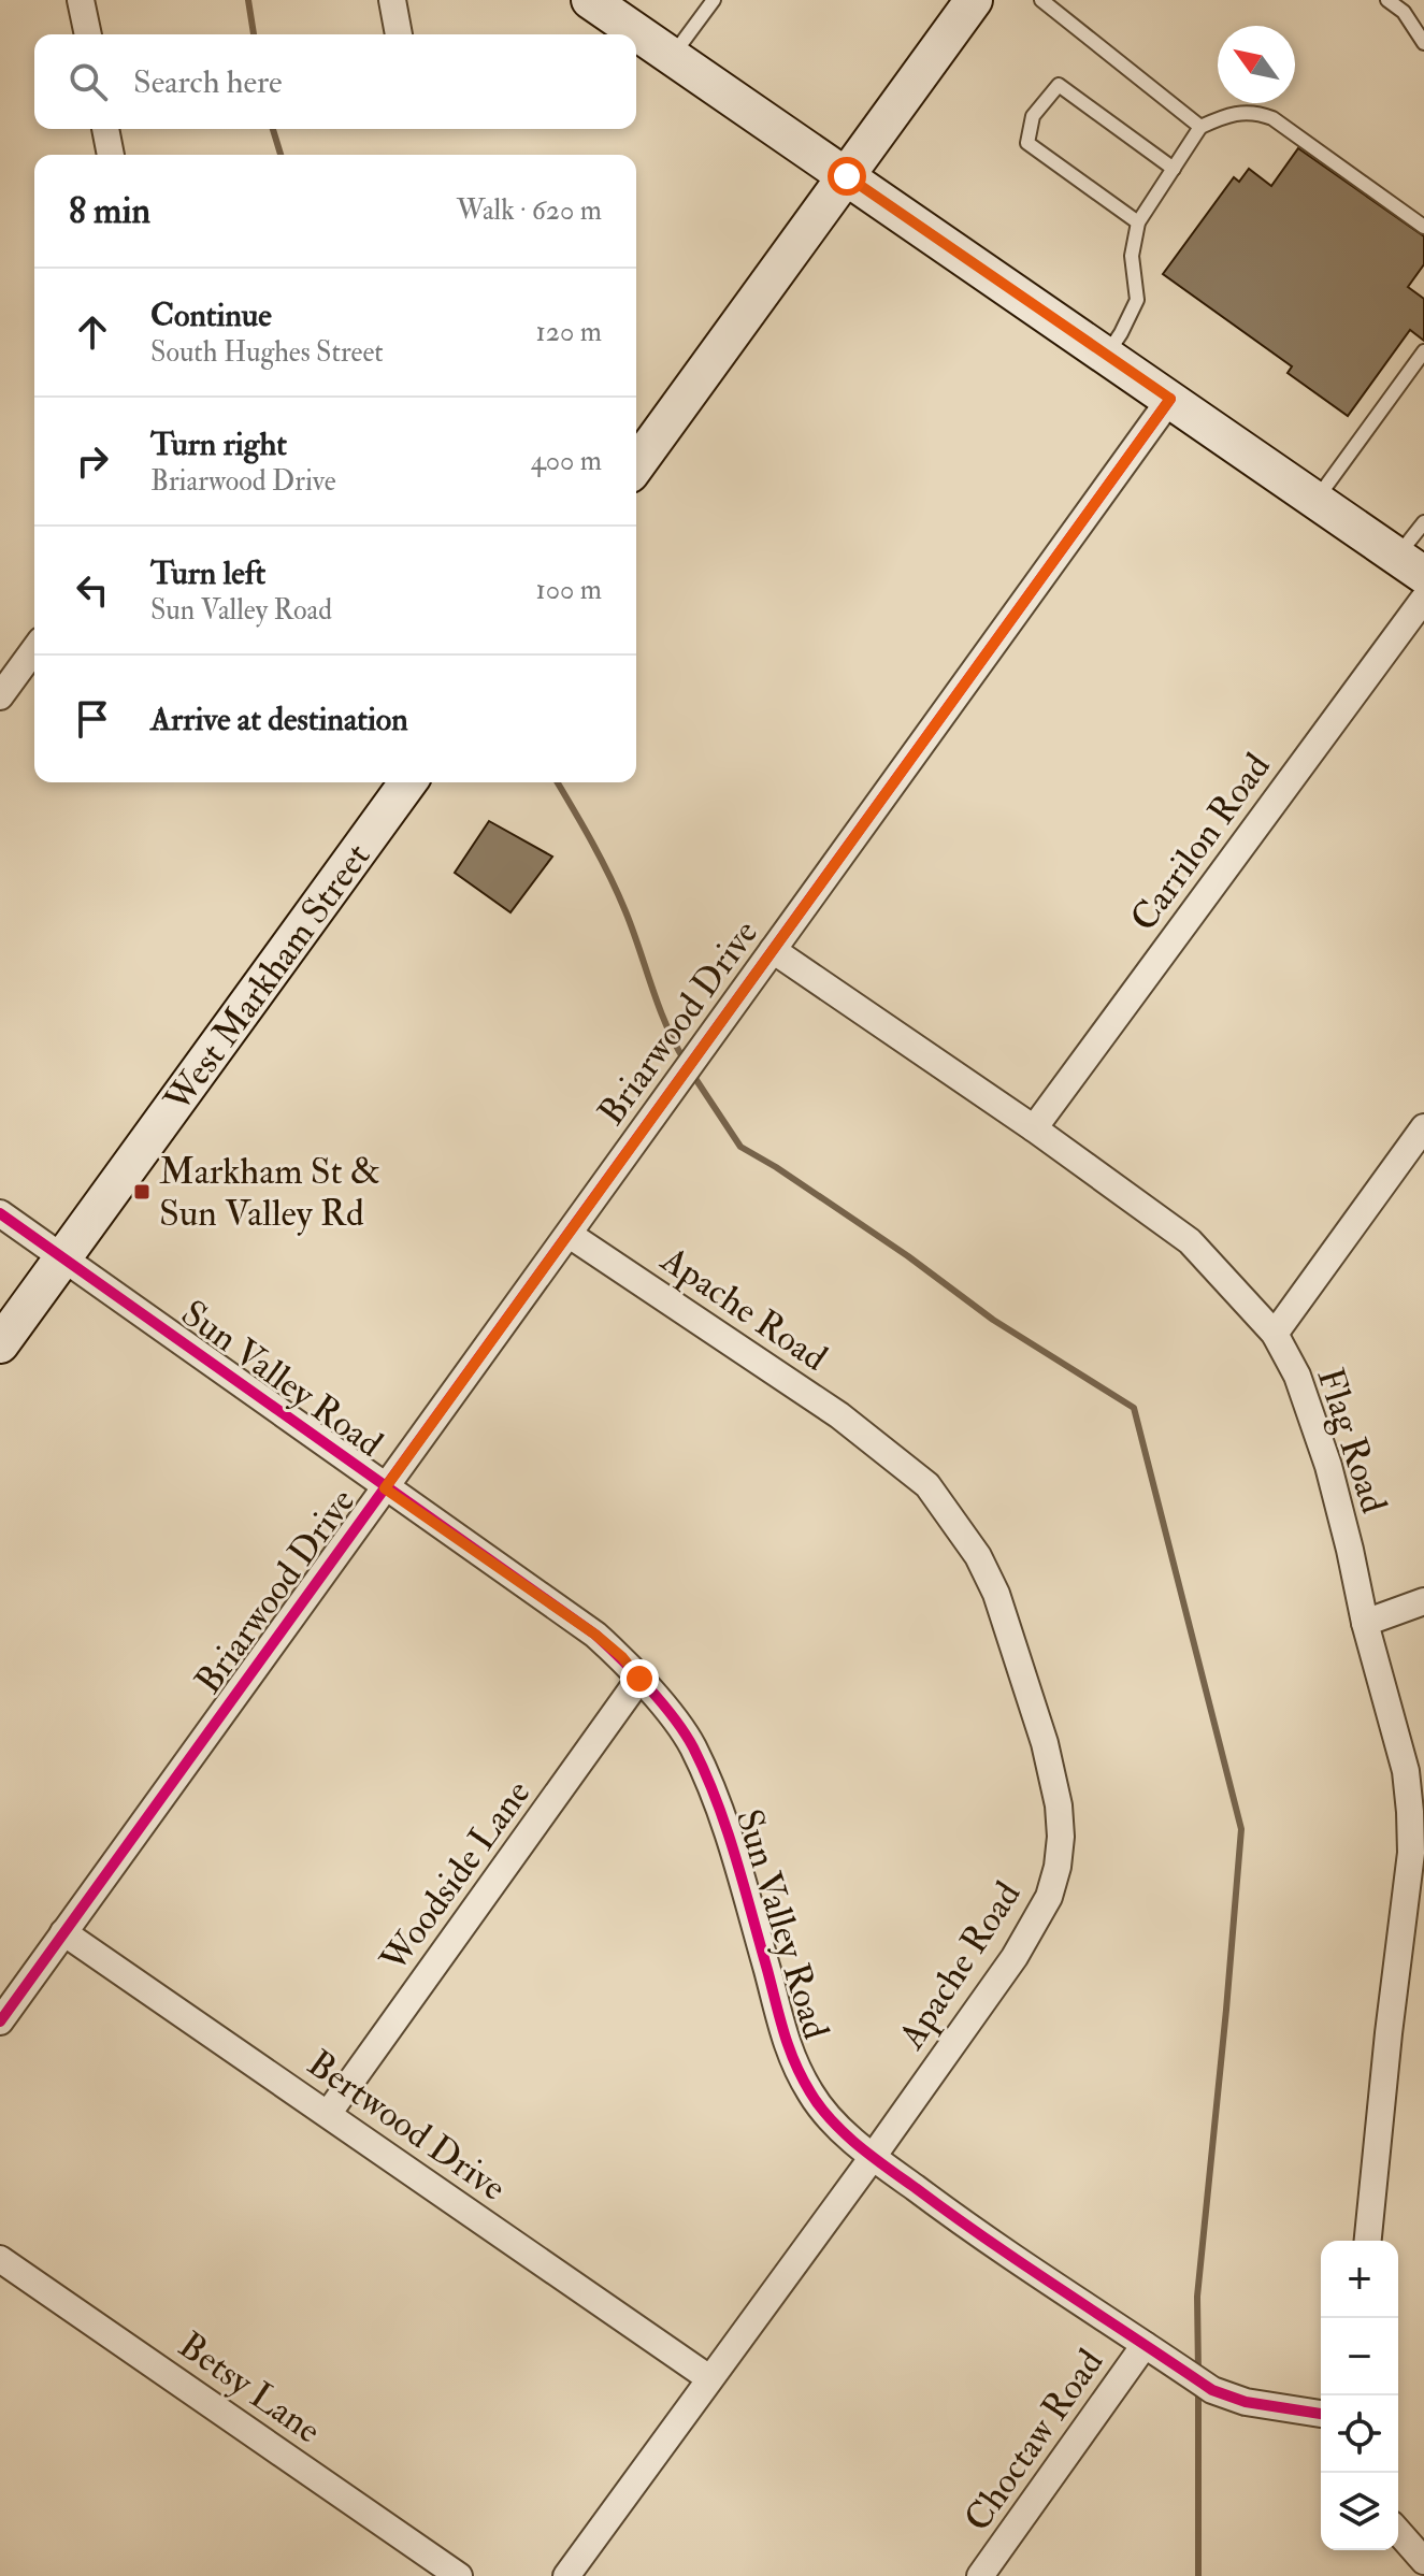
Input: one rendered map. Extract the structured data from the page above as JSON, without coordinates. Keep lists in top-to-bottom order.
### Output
{
  "streets": {
    "main road": ["West Markham Street"],
    "street": [
      "Carrilon Road",
      "Briarwood Drive",
      "Apache Road",
      "Sun Valley Road",
      "Flag Road",
      "Woodside Lane",
      "Bertwood Drive",
      "Betsy Lane",
      "Choctaw Road"
    ]
  },
  "crossings": [
    ["Carrilon Road", "Flag Road"],
    ["West Markham Street", "Sun Valley Road"],
    ["Briarwood Drive", "Apache Road"],
    ["Briarwood Drive", "Sun Valley Road"],
    ["Briarwood Drive", "Flag Road"],
    ["Briarwood Drive", "Bertwood Drive"],
    ["Apache Road", "Sun Valley Road"],
    ["Apache Road", "Bertwood Drive"],
    ["Sun Valley Road", "Woodside Lane"],
    ["Sun Valley Road", "Choctaw Road"],
    ["Woodside Lane", "Bertwood Drive"]
  ],
  "places": {
    "transit": ["Markham St & Sun Valley Rd"]
  },
  "north": "top left",
  "page": {
    "search": "Search here",
    "heading": ["8 min", "Walk · 620 m"],
    "list": [
      ["Continue", "South Hughes Street", "120 m"],
      ["Turn right", "Briarwood Drive", "400 m"],
      ["Turn left", "Sun Valley Road", "100 m"],
      "Arrive at destination"
    ],
    "map_buttons": ["+", "−"]
  }
}
